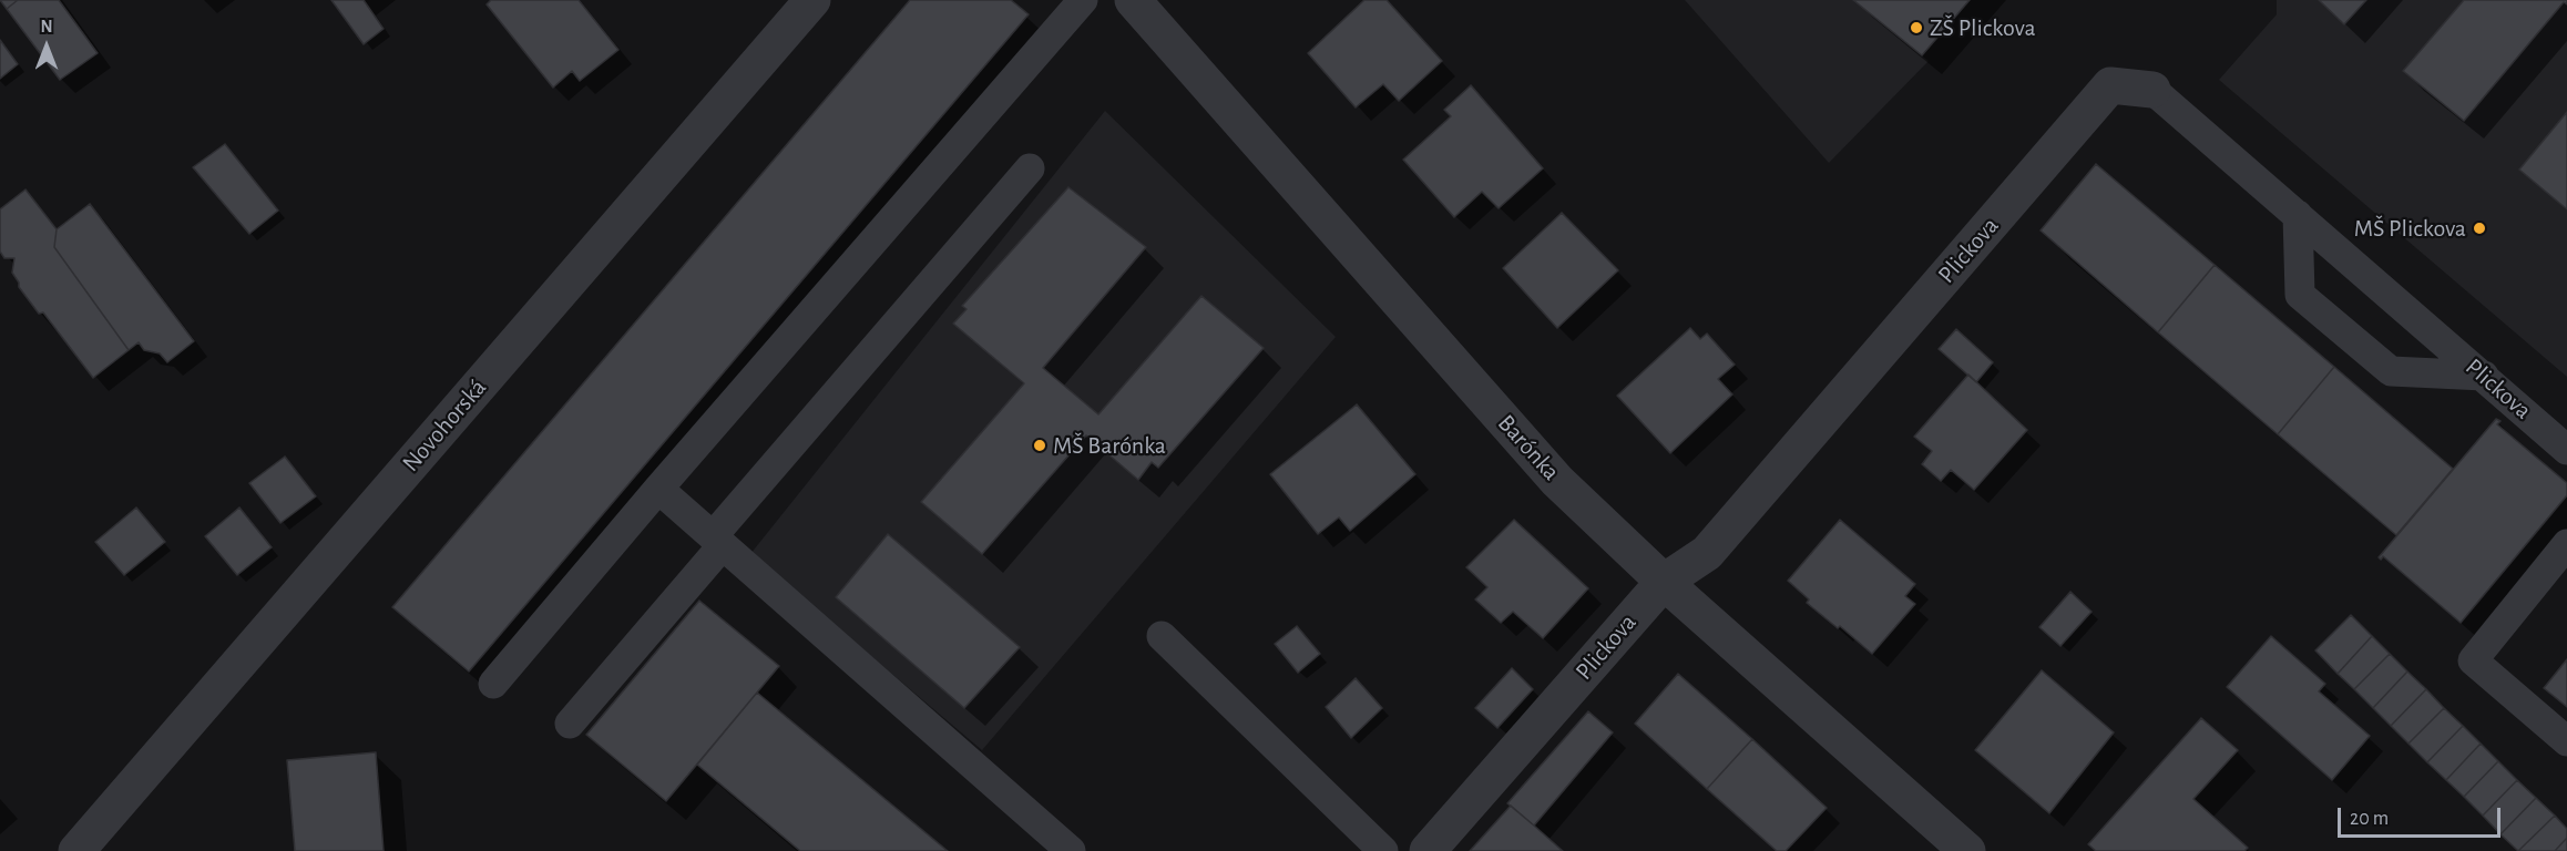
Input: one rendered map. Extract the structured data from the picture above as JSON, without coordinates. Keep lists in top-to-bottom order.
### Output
{
  "streets": {
    "street": ["Plickova", "Novohorská", "Barónka"]
  },
  "crossings": [
    ["Plickova", "Barónka"]
  ],
  "places": ["ZŠ Plickova", "MŠ Plickova", "MŠ Barónka"],
  "scale_bar": "20 m",
  "north": "top"
}
